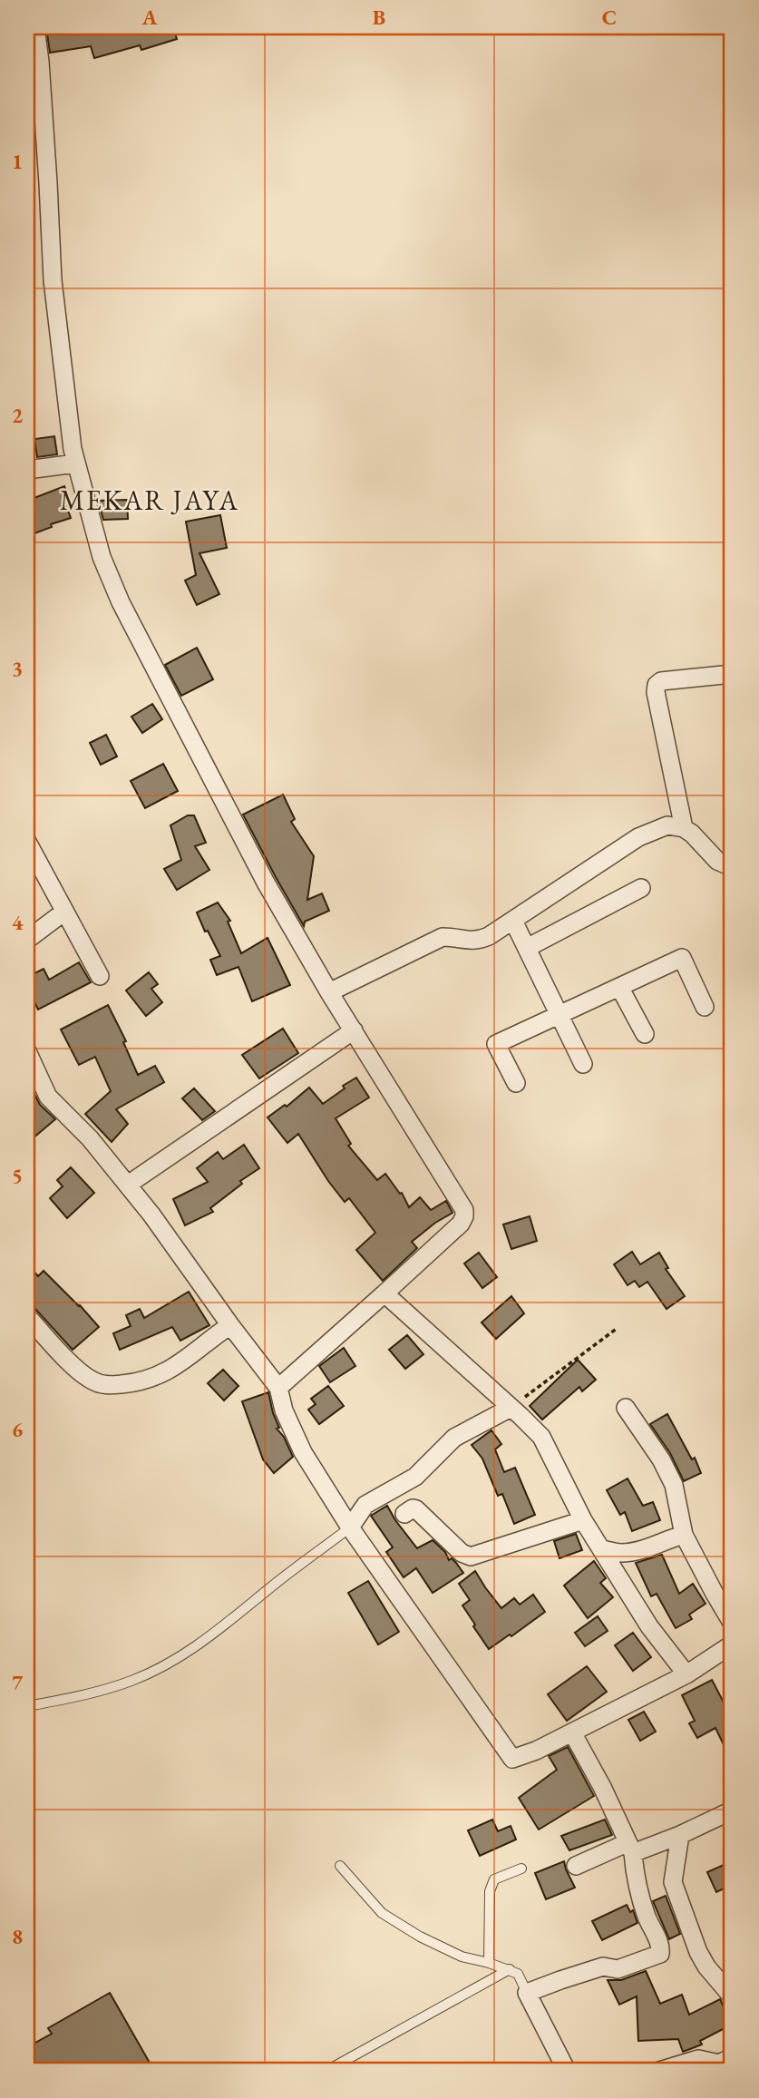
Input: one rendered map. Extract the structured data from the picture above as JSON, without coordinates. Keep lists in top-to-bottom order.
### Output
{
  "districts": ["MEKAR JAYA"],
  "grid": {
    "columns": ["A", "B", "C"],
    "rows": [
      "1",
      "2",
      "3",
      "4",
      "5",
      "6",
      "7",
      "8"
    ]
  }
}
